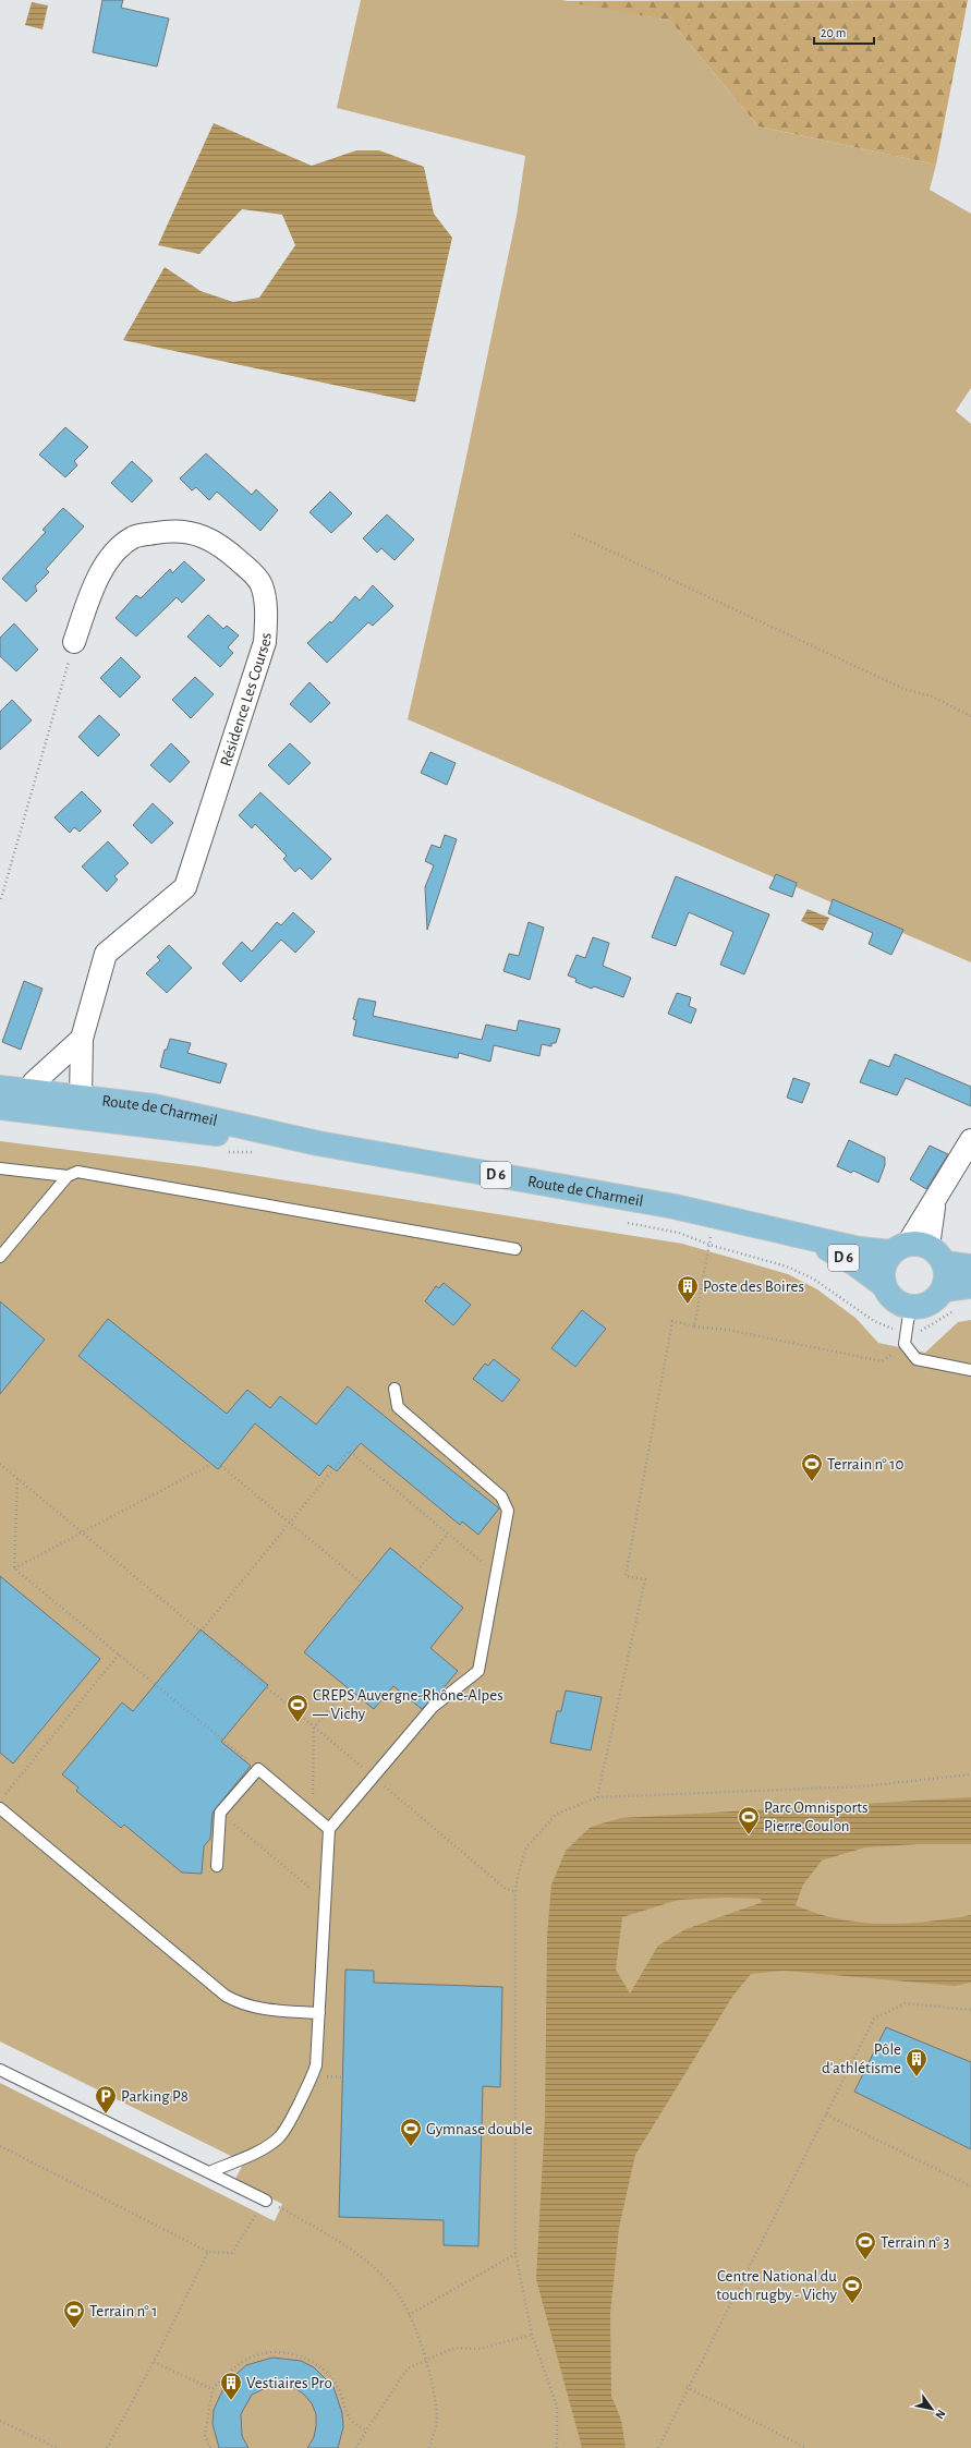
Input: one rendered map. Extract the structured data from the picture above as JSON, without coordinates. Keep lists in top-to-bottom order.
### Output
{
  "streets": {
    "main road": ["Route de Charmeil", "D 6"],
    "street": ["Résidence Les Courses"]
  },
  "crossings": [
    ["Résidence Les Courses", "Route de Charmeil"]
  ],
  "places": {
    "building": ["Poste des Boires", "Pôle d'athlétisme", "Vestiaires Pro"],
    "sports": [
      "Terrain n° 10",
      "CREPS Auvergne-Rhône-Alpes — Vichy",
      "Parc Omnisports Pierre Coulon",
      "Gymnase double",
      "Terrain n° 3",
      "Centre National du touch rugby - Vichy",
      "Terrain n° 1"
    ],
    "parking": ["Parking P8"]
  },
  "scale_bar": "20 m",
  "north": "bottom right"
}
